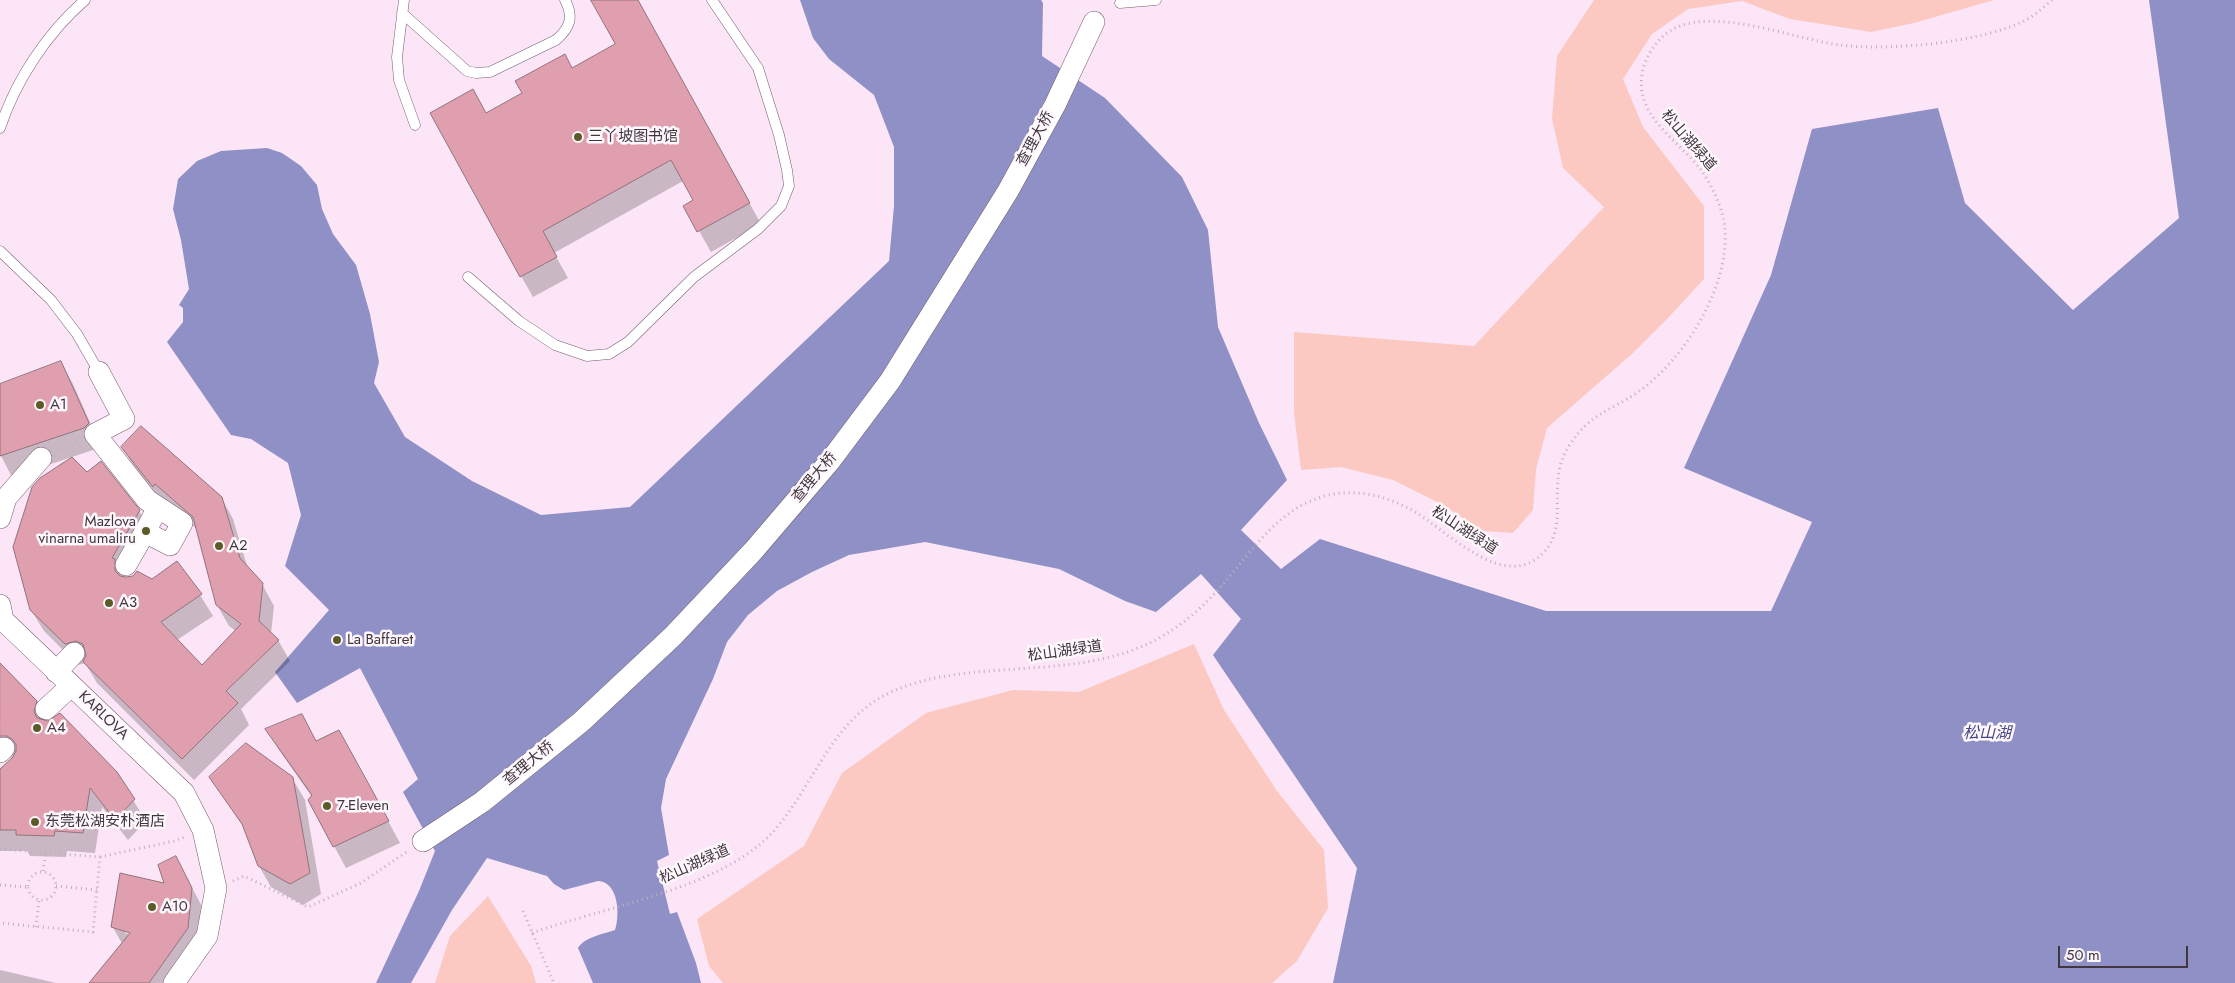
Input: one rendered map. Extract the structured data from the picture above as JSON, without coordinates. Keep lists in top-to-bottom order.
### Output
{
  "streets": {
    "street": ["查理大桥", "KARLOVA"],
    "path": ["松山湖绿道"]
  },
  "water": ["松山湖"],
  "places": [
    "三丫坡图书馆",
    "A1",
    "Mazlova vinarna umaliru",
    "A2",
    "A3",
    "La Baffaret",
    "A4",
    "7-Eleven",
    "东莞松湖安朴酒店",
    "A10"
  ],
  "scale_bar": "50 m"
}
